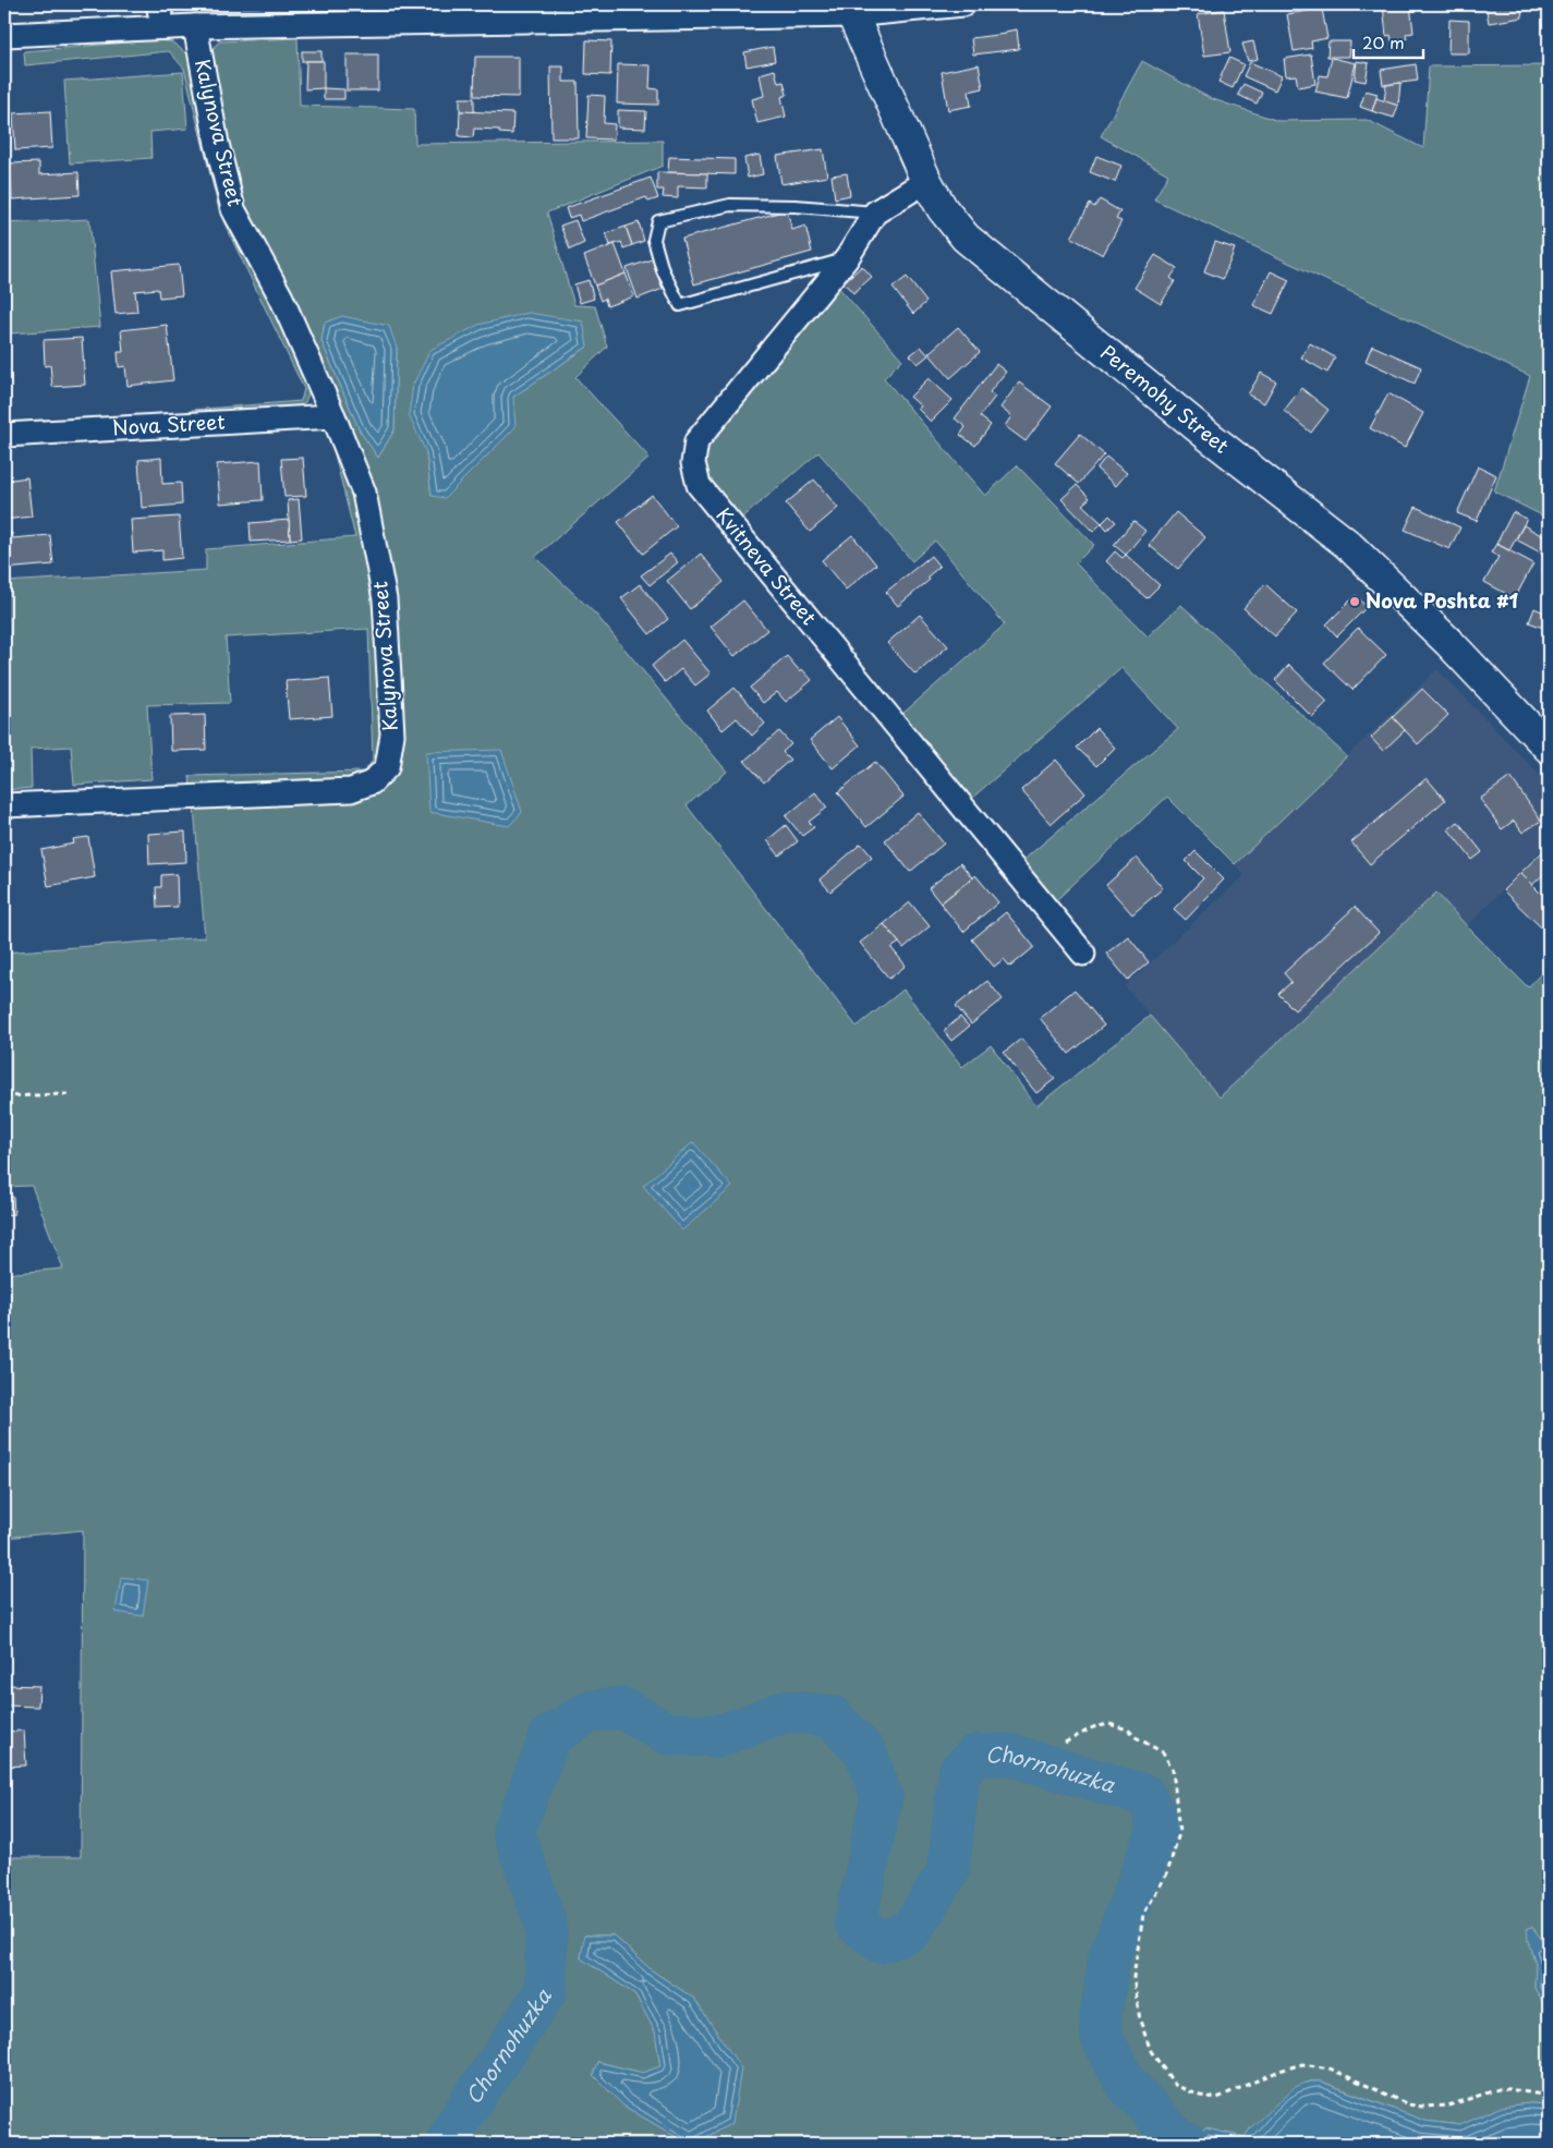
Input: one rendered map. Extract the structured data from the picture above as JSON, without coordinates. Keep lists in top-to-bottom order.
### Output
{
  "streets": {
    "main road": ["Peremohy Street"],
    "street": ["Kalynova Street", "Nova Street", "Kvitneva Street"]
  },
  "crossings": [
    ["Kalynova Street", "Nova Street"],
    ["Peremohy Street", "Kvitneva Street"]
  ],
  "water": ["Chornohuzka"],
  "places": ["Nova Poshta #1"],
  "scale_bar": "20 m"
}
